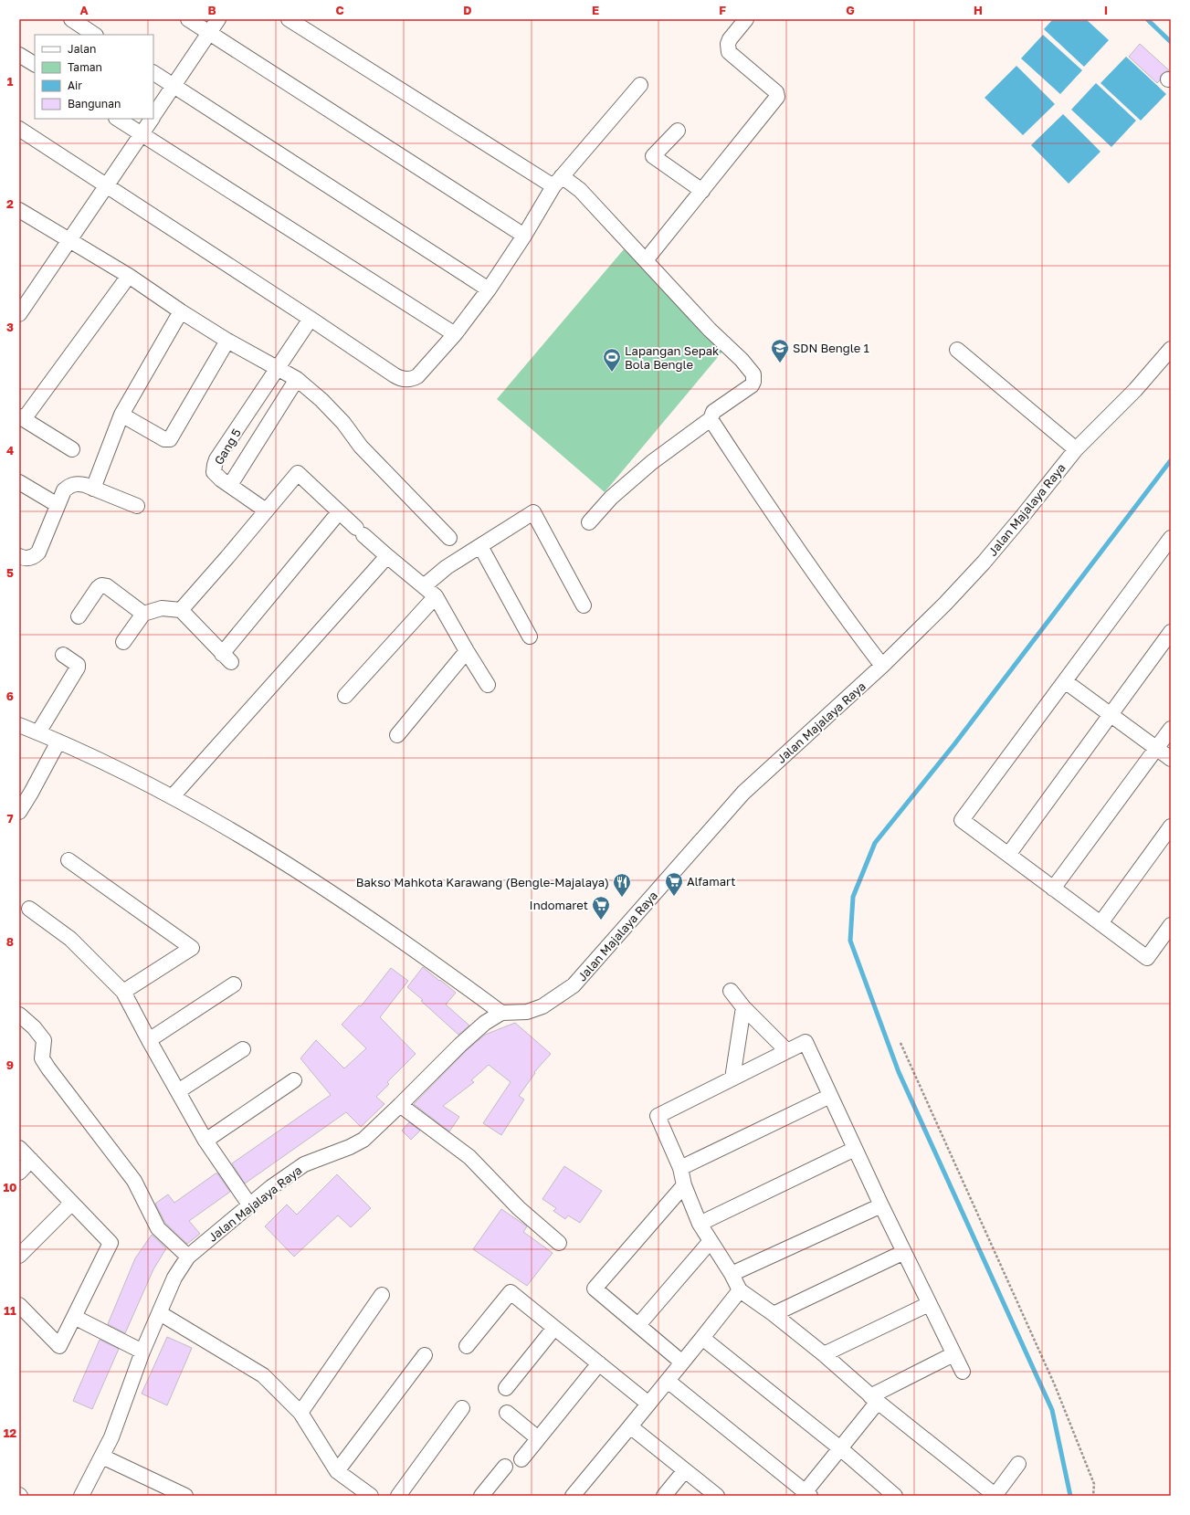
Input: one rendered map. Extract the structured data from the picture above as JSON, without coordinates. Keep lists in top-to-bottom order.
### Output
{
  "streets": {
    "street": ["Gang 5", "Jalan Majalaya Raya"]
  },
  "places": {
    "school or university": ["SDN Bengle 1"],
    "sports": ["Lapangan Sepak Bola Bengle"],
    "supermarket": ["Alfamart", "Indomaret"],
    "restaurant": ["Bakso Mahkota Karawang (Bengle-Majalaya)"]
  },
  "legend": [
    "Jalan",
    "Taman",
    "Air",
    "Bangunan"
  ],
  "grid": {
    "columns": [
      "A",
      "B",
      "C",
      "D",
      "E",
      "F",
      "G",
      "H",
      "I"
    ],
    "rows": [
      "1",
      "2",
      "3",
      "4",
      "5",
      "6",
      "7",
      "8",
      "9",
      "10",
      "11",
      "12"
    ]
  }
}
